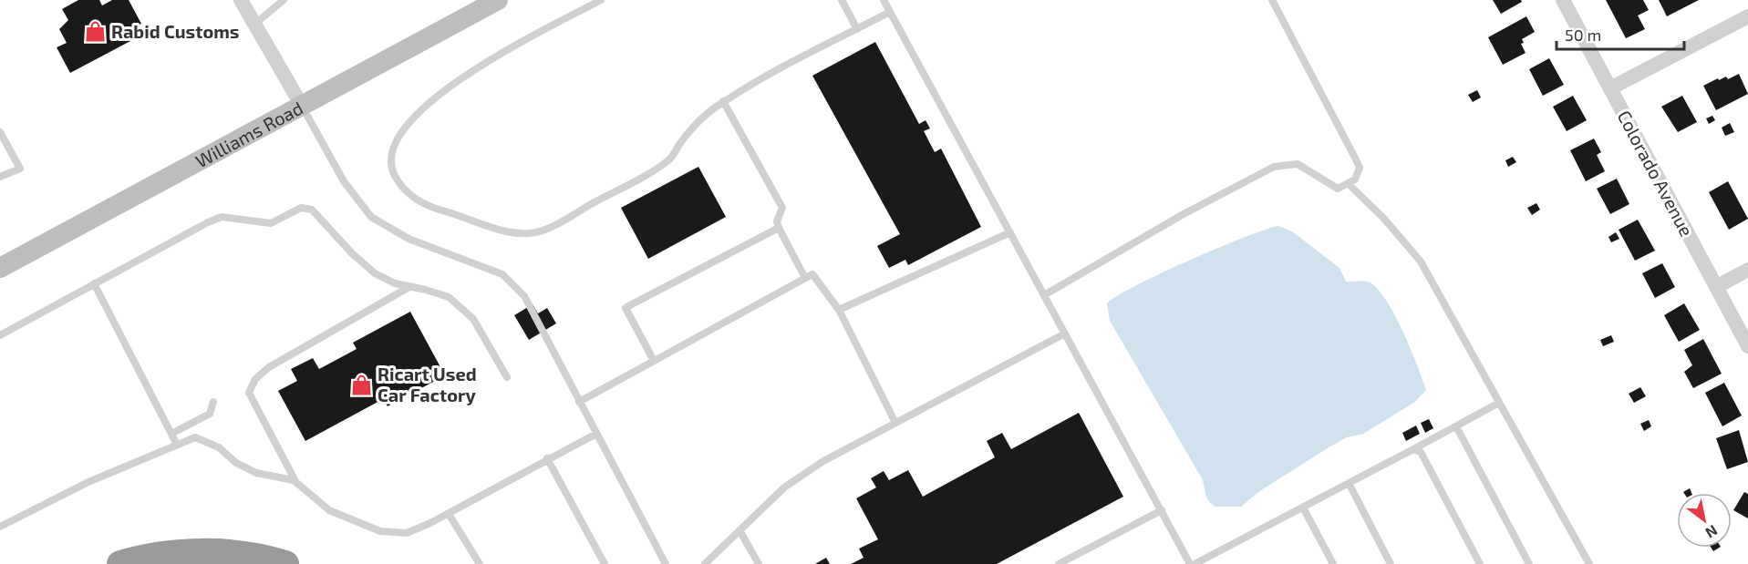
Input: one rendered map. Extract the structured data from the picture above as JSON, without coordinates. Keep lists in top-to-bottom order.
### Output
{
  "streets": {
    "main road": ["Williams Road"],
    "street": ["Colorado Avenue"]
  },
  "places": {
    "shop": ["Rabid Customs", "Ricart Used Car Factory"]
  },
  "scale_bar": "50 m",
  "north": "bottom right"
}
